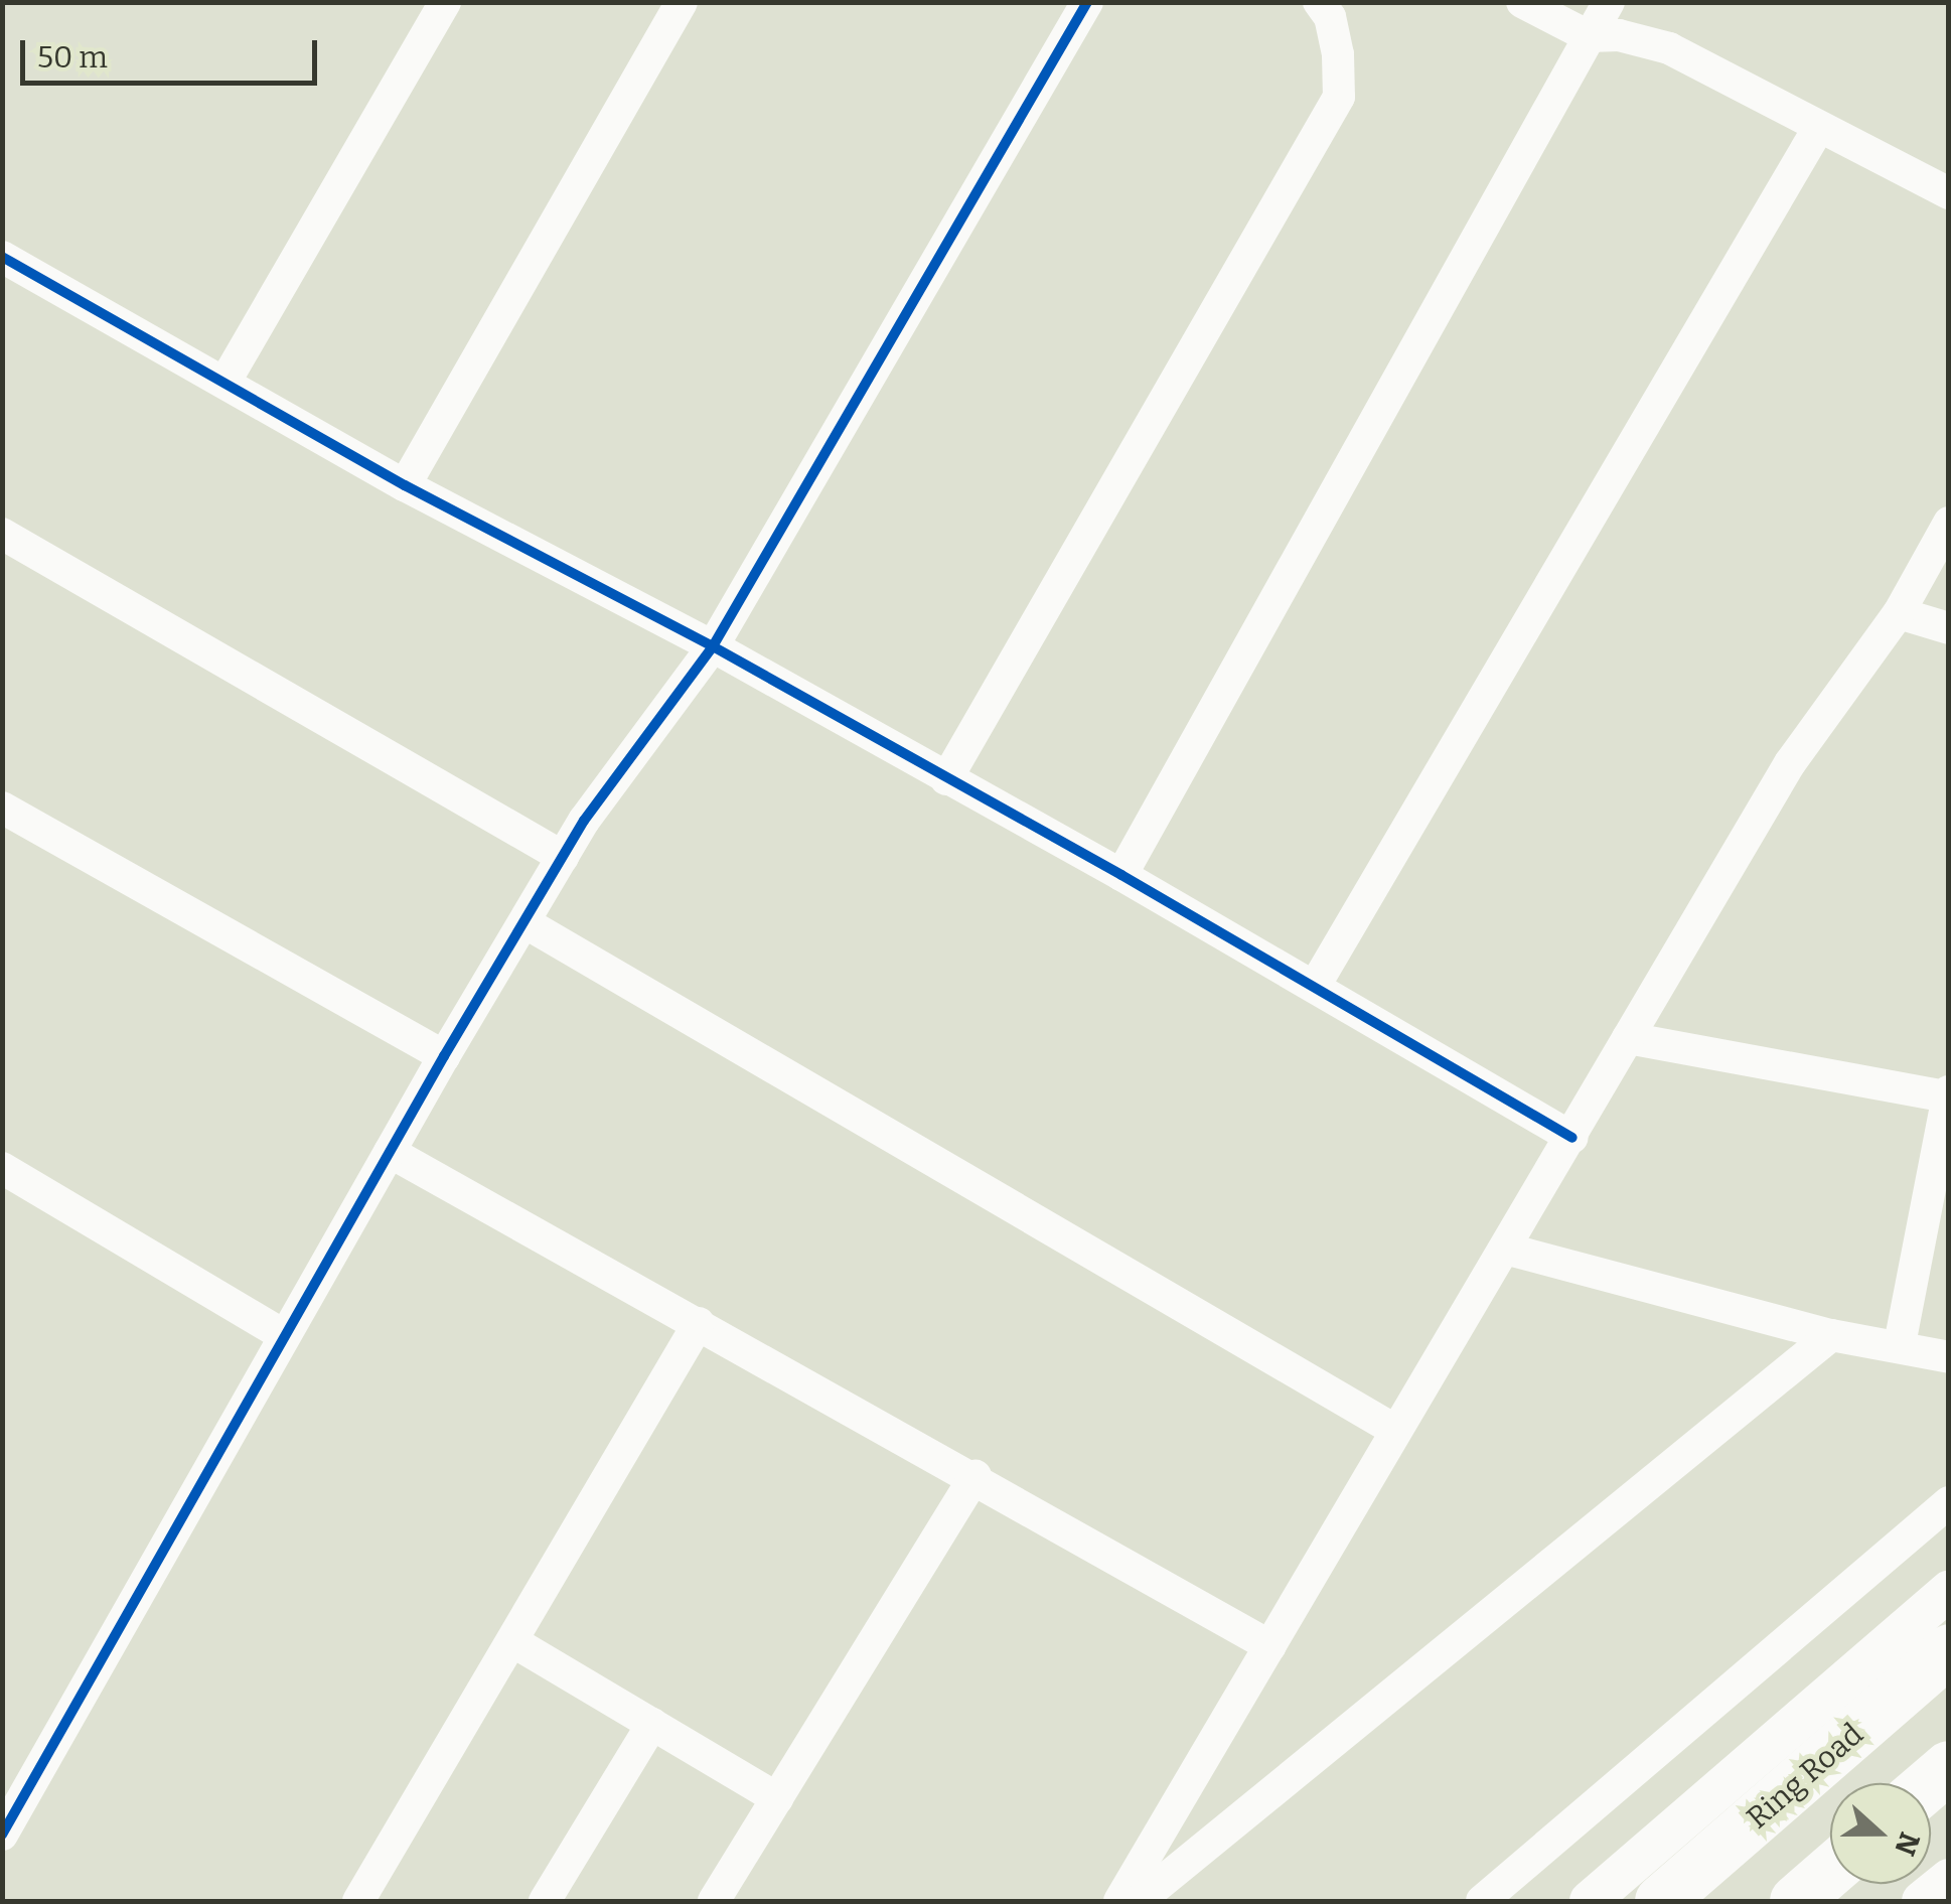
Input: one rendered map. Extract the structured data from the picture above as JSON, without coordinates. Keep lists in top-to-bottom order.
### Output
{
  "streets": {
    "highway": ["Ring Road"]
  },
  "scale_bar": "50 m",
  "north": "right"
}
